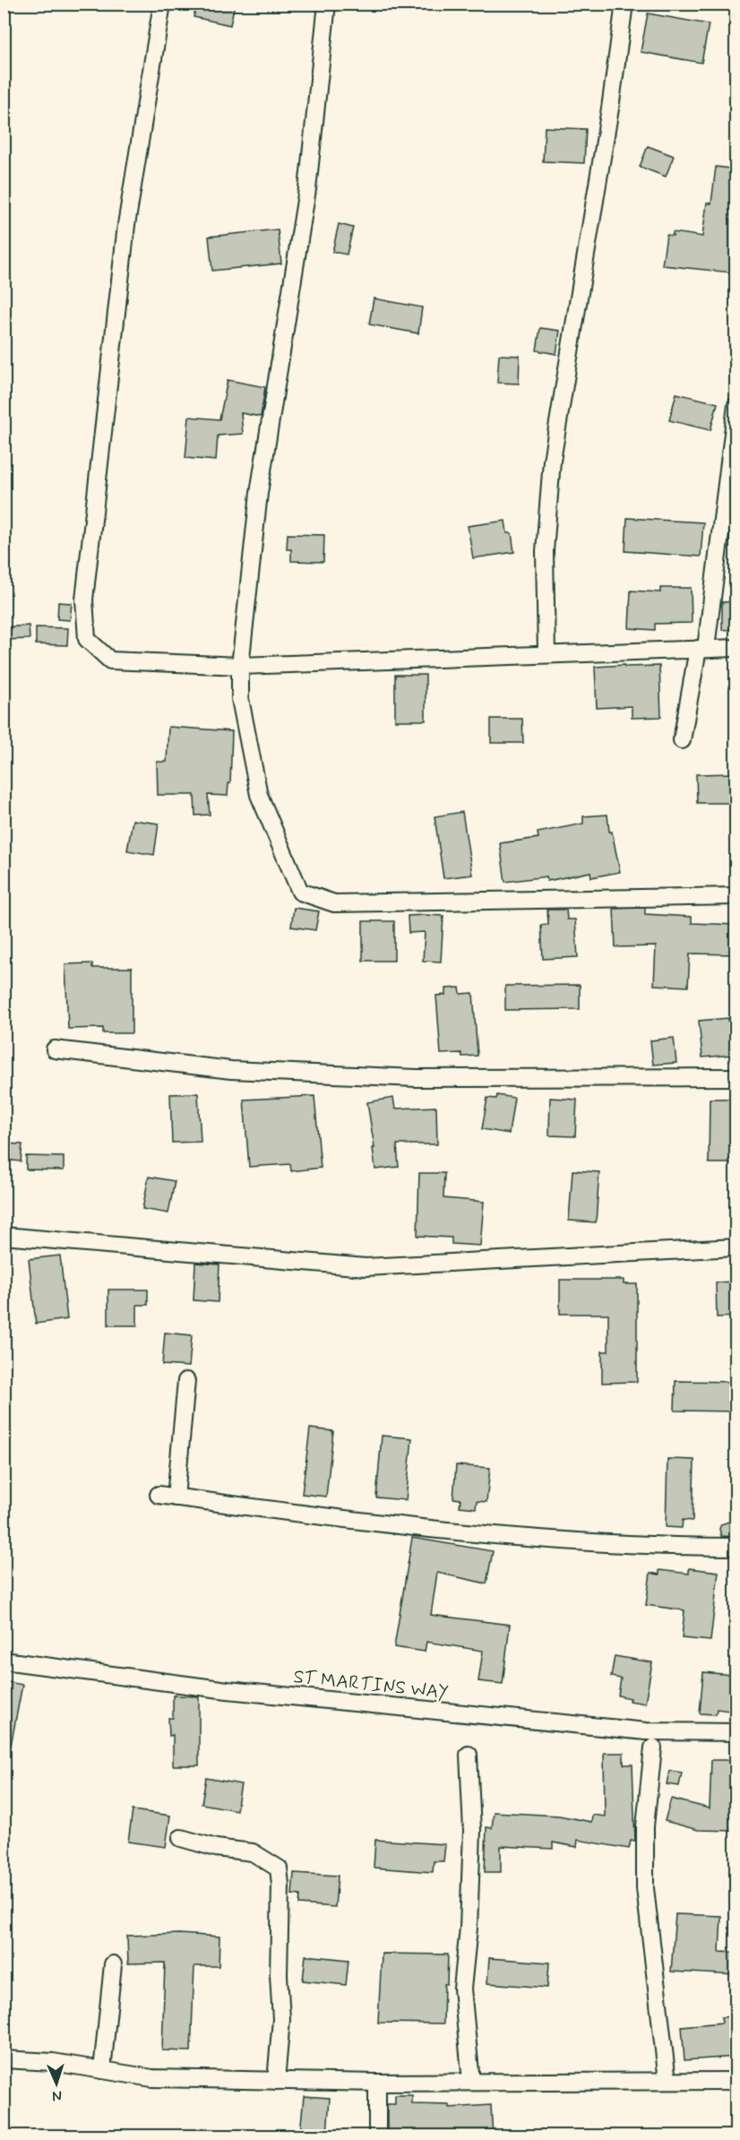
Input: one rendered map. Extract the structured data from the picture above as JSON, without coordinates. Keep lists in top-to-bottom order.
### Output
{
  "streets": {
    "street": ["ST MARTINS WAY"]
  },
  "north": "bottom"
}
